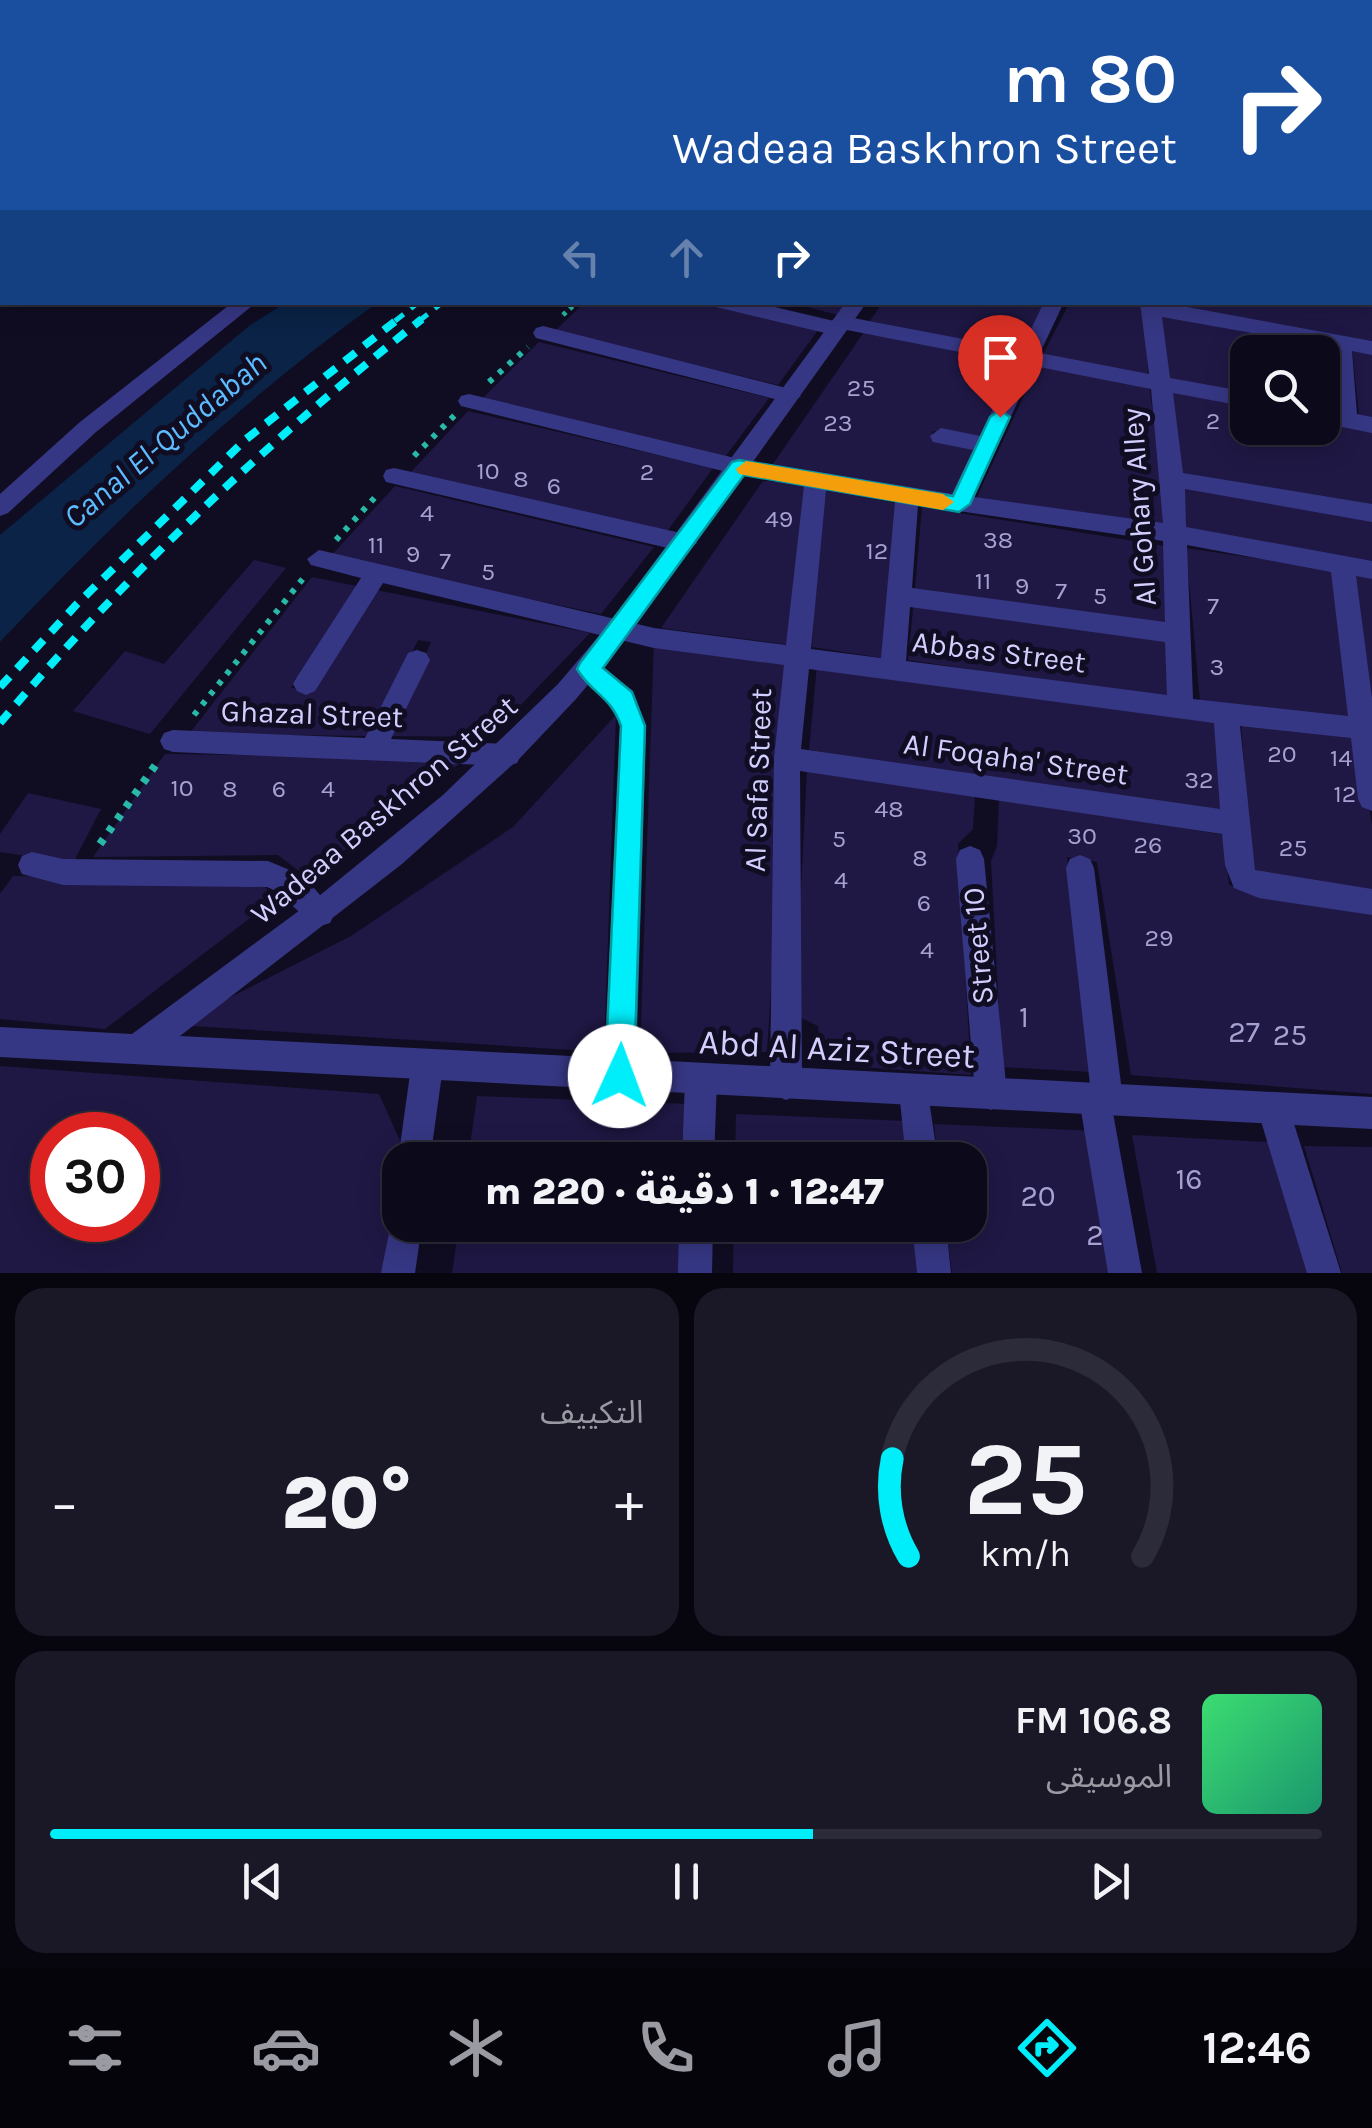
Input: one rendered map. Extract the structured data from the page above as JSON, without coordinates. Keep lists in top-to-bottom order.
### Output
{
  "streets": {
    "street": [
      "Al Gohary Alley",
      "Abbas Street",
      "Ghazal Street",
      "Al Foqaha' Street",
      "Al Safa Street",
      "Wadeaa Baskhron Street",
      "Street 10",
      "Abd Al Aziz Street"
    ]
  },
  "crossings": [
    ["Al Gohary Alley", "Abbas Street"],
    ["Abbas Street", "Al Safa Street"],
    ["Abbas Street", "Wadeaa Baskhron Street"],
    ["Ghazal Street", "Wadeaa Baskhron Street"],
    ["Al Foqaha' Street", "Al Safa Street"],
    ["Al Safa Street", "Abd Al Aziz Street"],
    ["Wadeaa Baskhron Street", "Abd Al Aziz Street"],
    ["Street 10", "Abd Al Aziz Street"]
  ],
  "water": ["Canal El-Quddabah"],
  "house_numbers": [
    "25",
    "2",
    "23",
    "10",
    "2",
    "8",
    "6",
    "4",
    "49",
    "38",
    "11",
    "12",
    "9",
    "7",
    "5",
    "11",
    "9",
    "7",
    "5",
    "7",
    "3",
    "20",
    "14",
    "32",
    "10",
    "8",
    "6",
    "4",
    "12",
    "48",
    "30",
    "5",
    "26",
    "25",
    "8",
    "4",
    "6",
    "29",
    "4",
    "1",
    "27",
    "25",
    "16",
    "20",
    "2"
  ],
  "page": {
    "turn": ["80 m", "Wadeaa Baskhron Street"],
    "limit": "30",
    "trip": "12:47 · 1 دقيقة · 220 m",
    "tile": "التكييف",
    "heat": ["−", "20°", "+"],
    "song": ["106.8 FM", "الموسيقى"],
    "tabs": "12:46",
    "gauge": ["25", "km/h"]
  }
}
